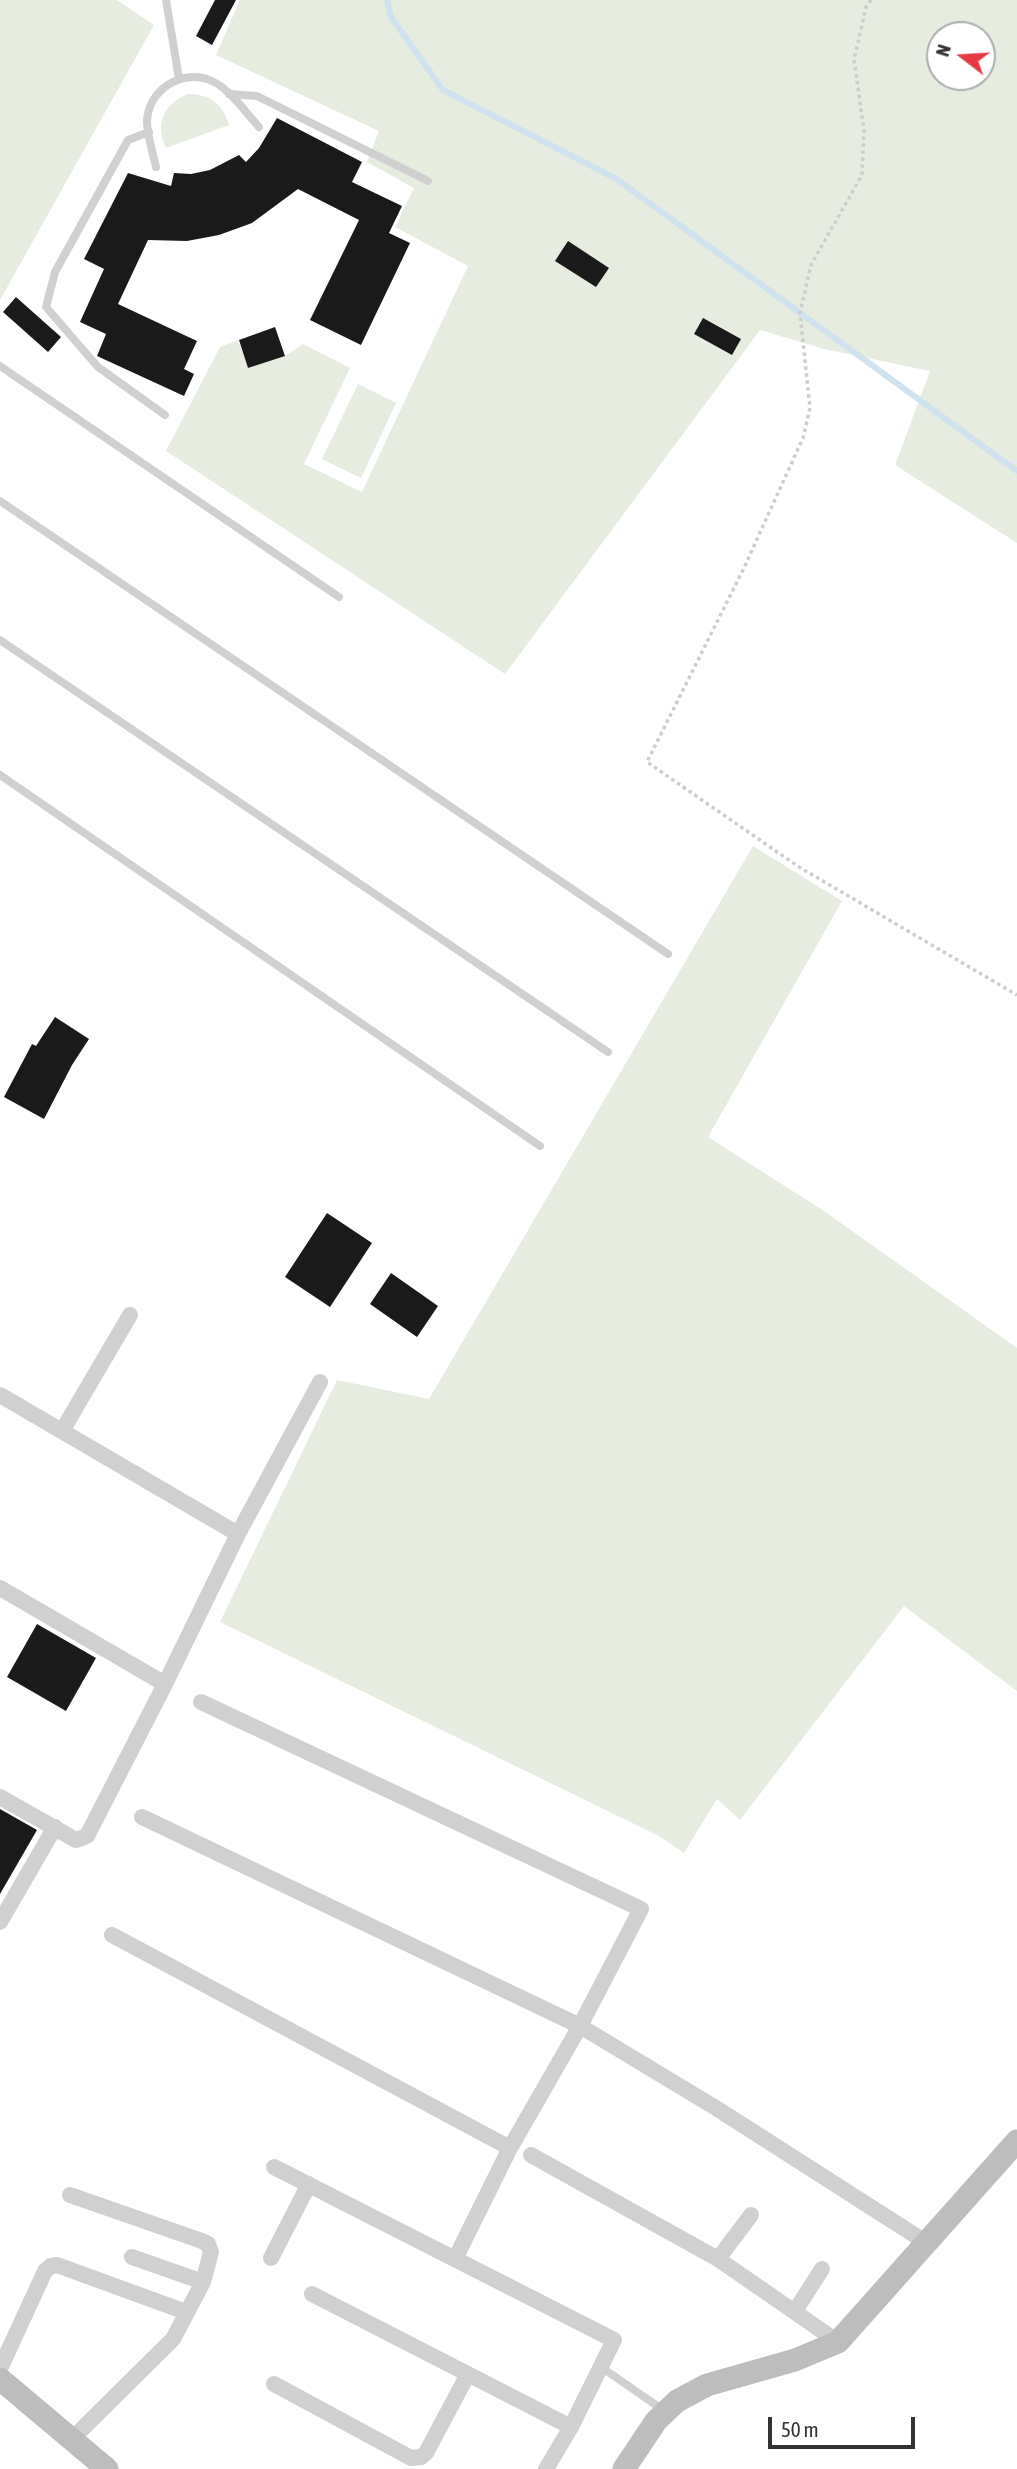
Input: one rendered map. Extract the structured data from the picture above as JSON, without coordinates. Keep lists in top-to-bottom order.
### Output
{
  "scale_bar": "50 m",
  "north": "left"
}
